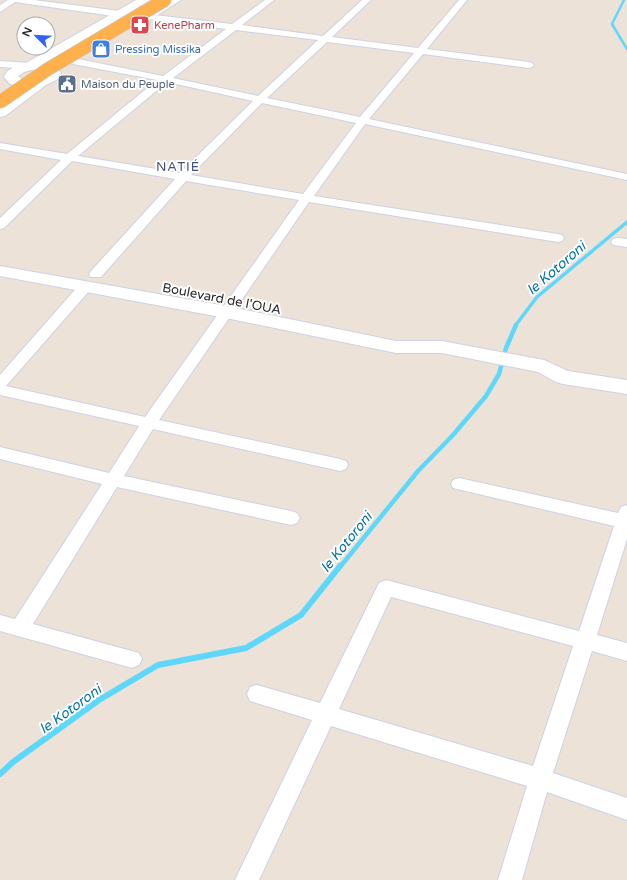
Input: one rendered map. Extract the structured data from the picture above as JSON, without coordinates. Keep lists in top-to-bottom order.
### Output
{
  "districts": ["NATIÉ"],
  "water": ["le Kotoroni"],
  "places": {
    "pharmacy": ["KenePharm"],
    "shop": ["Pressing Missika"],
    "public building": ["Maison du Peuple"]
  },
  "north": "top left"
}
